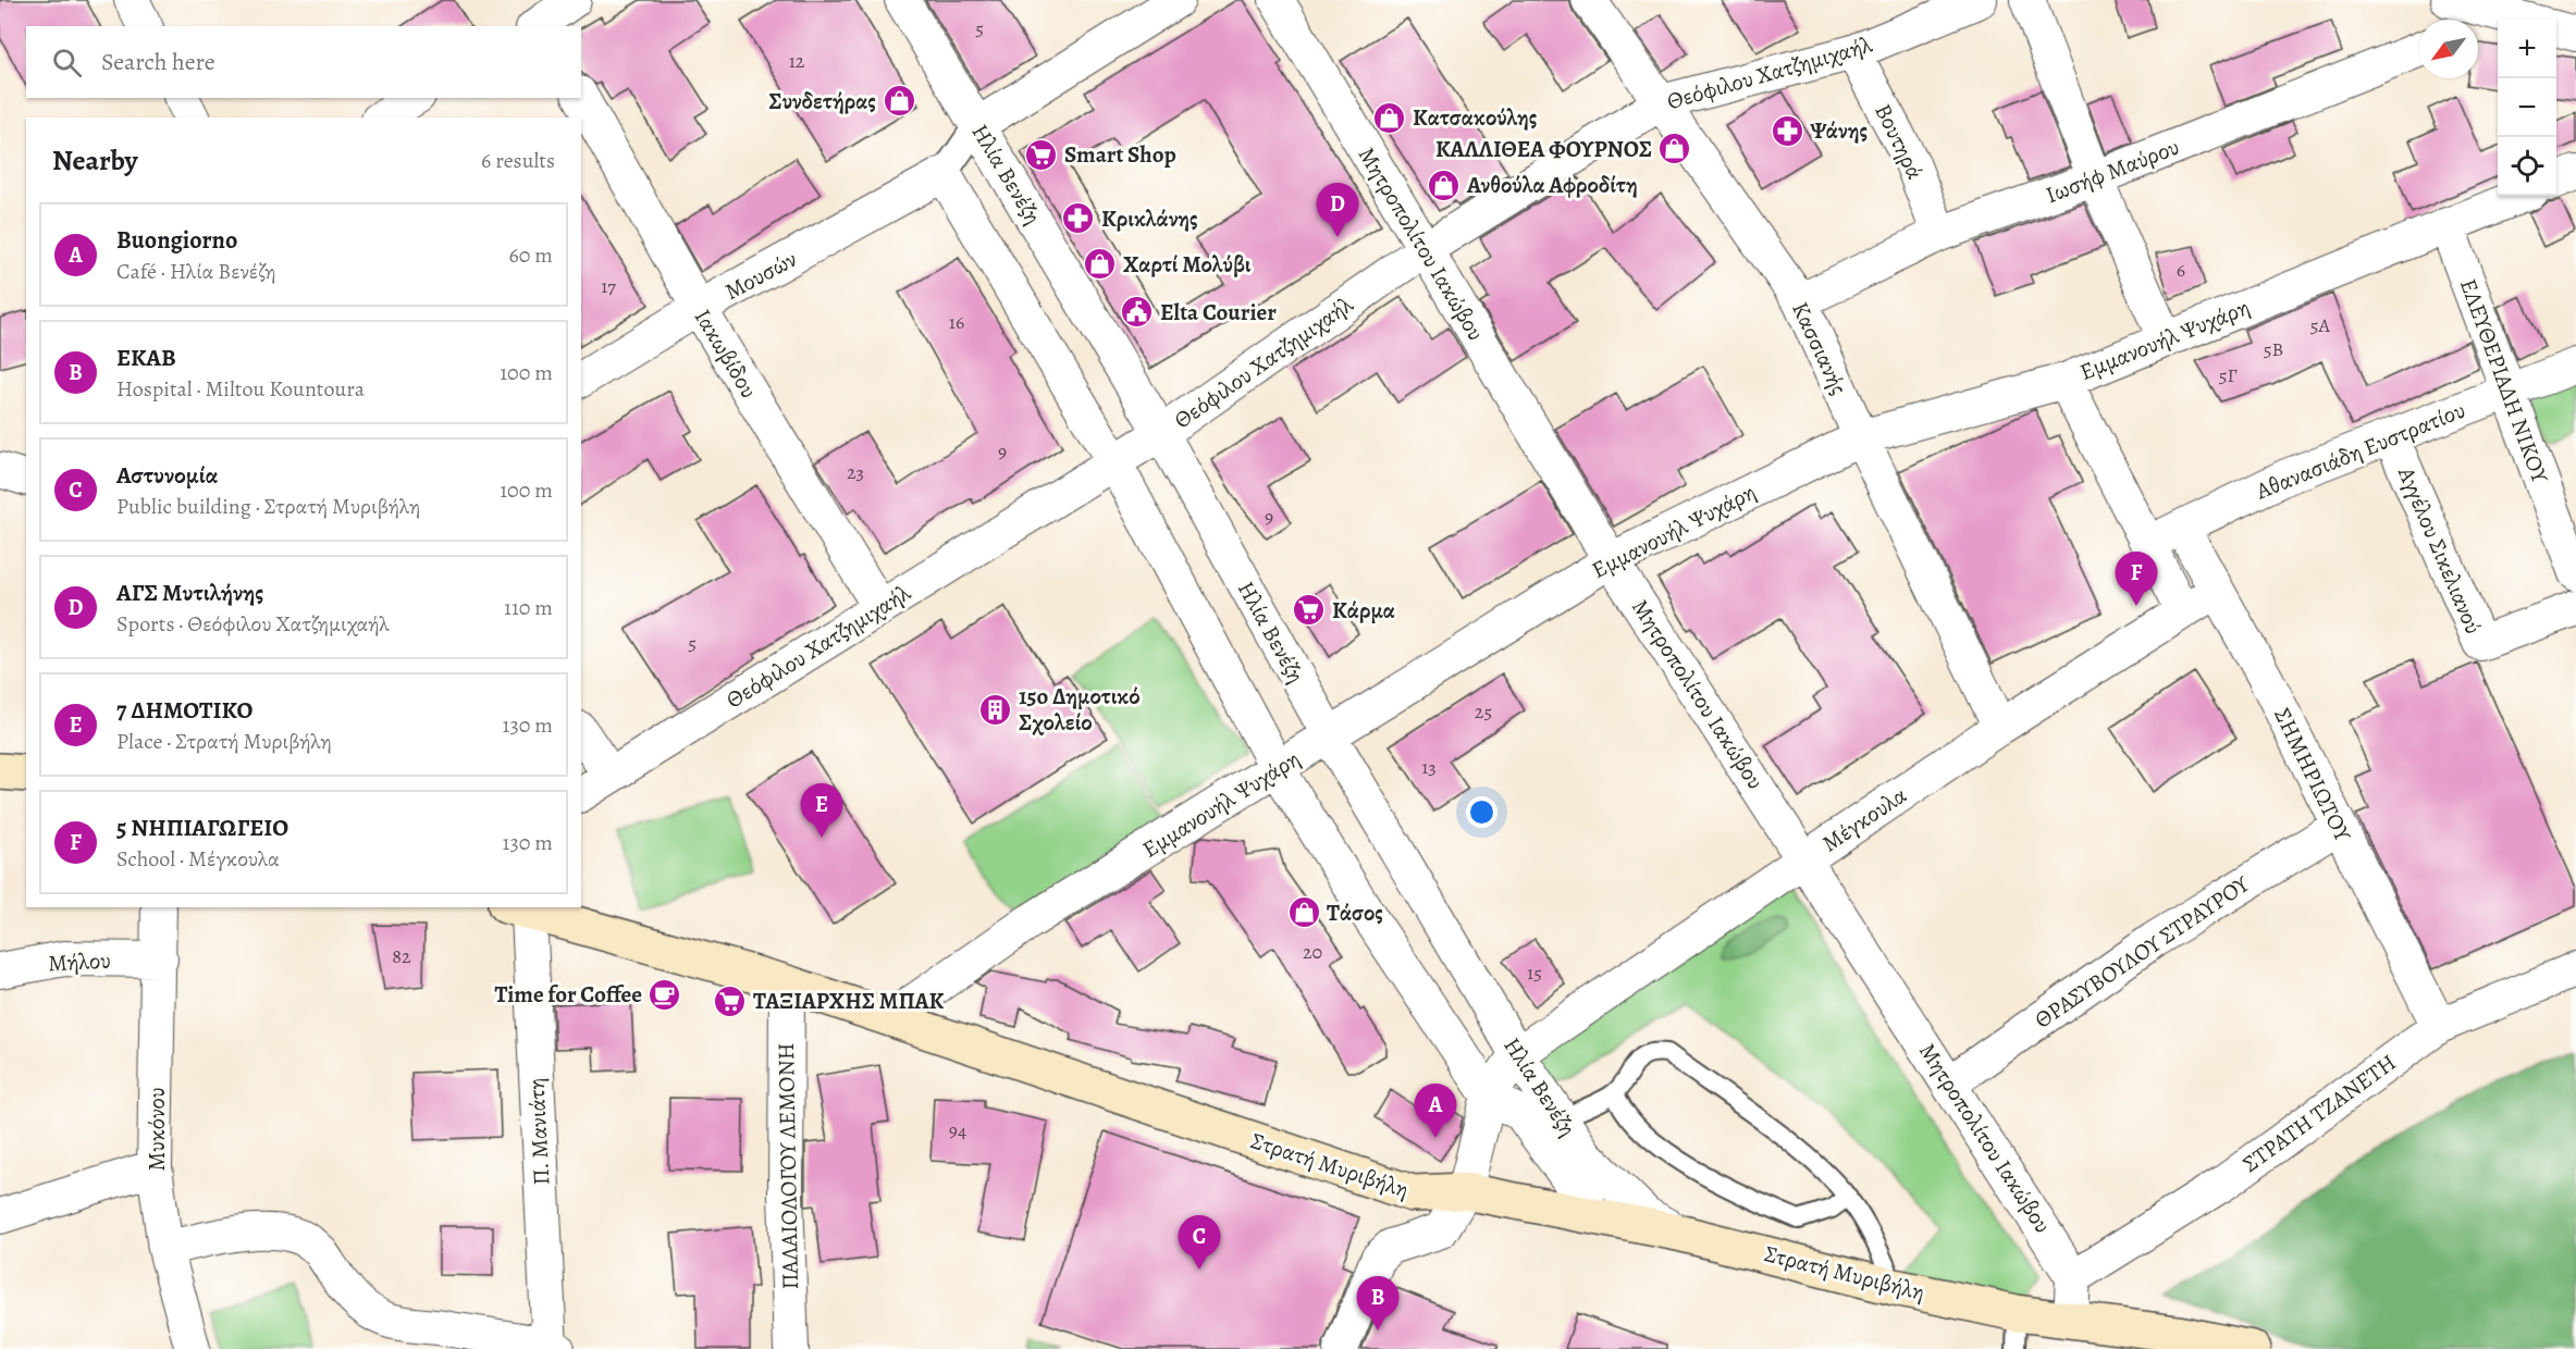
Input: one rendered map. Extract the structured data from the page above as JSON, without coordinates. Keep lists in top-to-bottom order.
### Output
{
  "streets": {
    "main road": ["Στρατή Μυριβήλη"],
    "street": [
      "Θεόφιλου Χατζημιχαήλ",
      "Βουτηρά",
      "Ιωσήφ Μαύρου",
      "Ηλία Βενέζη",
      "Μητροπολίτου Ιακώβου",
      "Μουσών",
      "Εμμανουήλ Ψυχάρη",
      "Κασσιανής",
      "Ιακωβίδου",
      "ΕΛΕΥΘΕΡΙΑΔΗ ΝΙΚΟΥ",
      "Αθανασιάδη Ευστρατίου",
      "Αγγέλου Σικελιανού",
      "ΣΗΜΗΡΙΩΤΟΥ",
      "Μέγκουλα",
      "ΘΡΑΣΥΒΟΥΛΟΥ ΣΤΡΑΥΡΟΥ",
      "Μήλου",
      "ΣΤΡΑΤΗ ΤΖΑΝΕΤΗ",
      "Μυκόνου",
      "Π. Μανιάτη",
      "ΠΑΛΑΙΟΛΟΓΟΥ ΛΕΜΟΝΗ"
    ]
  },
  "crossings": [
    ["Θεόφιλου Χατζημιχαήλ", "Βουτηρά"],
    ["Θεόφιλου Χατζημιχαήλ", "Ηλία Βενέζη"],
    ["Θεόφιλου Χατζημιχαήλ", "Μητροπολίτου Ιακώβου"],
    ["Θεόφιλου Χατζημιχαήλ", "Κασσιανής"],
    ["Θεόφιλου Χατζημιχαήλ", "Ιακωβίδου"],
    ["Βουτηρά", "Ιωσήφ Μαύρου"],
    ["Ιωσήφ Μαύρου", "Κασσιανής"],
    ["Ηλία Βενέζη", "Μουσών"],
    ["Ηλία Βενέζη", "Εμμανουήλ Ψυχάρη"],
    ["Ηλία Βενέζη", "Μέγκουλα"],
    ["Ηλία Βενέζη", "Στρατή Μυριβήλη"],
    ["Μητροπολίτου Ιακώβου", "Εμμανουήλ Ψυχάρη"],
    ["Μητροπολίτου Ιακώβου", "Μέγκουλα"],
    ["Μητροπολίτου Ιακώβου", "ΘΡΑΣΥΒΟΥΛΟΥ ΣΤΡΑΥΡΟΥ"],
    ["Μητροπολίτου Ιακώβου", "ΣΤΡΑΤΗ ΤΖΑΝΕΤΗ"],
    ["Μουσών", "Ιακωβίδου"],
    ["Εμμανουήλ Ψυχάρη", "Κασσιανής"],
    ["Εμμανουήλ Ψυχάρη", "ΕΛΕΥΘΕΡΙΑΔΗ ΝΙΚΟΥ"],
    ["Εμμανουήλ Ψυχάρη", "Στρατή Μυριβήλη"],
    ["Κασσιανής", "Μέγκουλα"],
    ["ΕΛΕΥΘΕΡΙΑΔΗ ΝΙΚΟΥ", "Αθανασιάδη Ευστρατίου"],
    ["Αθανασιάδη Ευστρατίου", "Αγγέλου Σικελιανού"],
    ["Αθανασιάδη Ευστρατίου", "ΣΗΜΗΡΙΩΤΟΥ"],
    ["ΣΗΜΗΡΙΩΤΟΥ", "Μέγκουλα"],
    ["ΣΗΜΗΡΙΩΤΟΥ", "ΘΡΑΣΥΒΟΥΛΟΥ ΣΤΡΑΥΡΟΥ"],
    ["ΣΗΜΗΡΙΩΤΟΥ", "ΣΤΡΑΤΗ ΤΖΑΝΕΤΗ"],
    ["Μήλου", "Μυκόνου"],
    ["Π. Μανιάτη", "Στρατή Μυριβήλη"],
    ["Στρατή Μυριβήλη", "ΠΑΛΑΙΟΛΟΓΟΥ ΛΕΜΟΝΗ"]
  ],
  "places": {
    "shop": [
      "Συνδετήρας",
      "Κατσακούλης",
      "ΚΑΛΛΙΘΕΑ ΦΟΥΡΝΟΣ",
      "Ανθούλα Αφροδίτη",
      "Χαρτί Μολύβι",
      "Τάσος"
    ],
    "pharmacy": ["Ψάνης", "Κρικλάνης"],
    "supermarket": ["Smart Shop", "Κάρμα", "ΤΑΞΙΑΡΧΗΣ ΜΠΑΚ"],
    "public building": ["Elta Courier"],
    "building": ["15o Δημοτικό Σχολείο"],
    "cafe": ["Time for Coffee"]
  },
  "house_numbers": [
    "5",
    "12",
    "6",
    "17",
    "16",
    "5Α",
    "5Β",
    "5Γ",
    "9",
    "23",
    "9",
    "5",
    "25",
    "13",
    "20",
    "82",
    "15",
    "94"
  ],
  "north": "bottom left",
  "page": {
    "map_buttons": ["+", "−"],
    "search": "Search here",
    "heading": ["Nearby", "6 results"],
    "pins": [
      "D",
      "F",
      "E",
      "A",
      "C",
      "B"
    ],
    "list": [
      {
        "mark": "A",
        "name": "Buongiorno",
        "note": "Café · Ηλία Βενέζη",
        "value": "60 m"
      },
      {
        "mark": "B",
        "name": "ΕΚΑΒ",
        "note": "Hospital · Miltou Kountoura",
        "value": "100 m"
      },
      {
        "mark": "C",
        "name": "Αστυνομία",
        "note": "Public building · Στρατή Μυριβήλη",
        "value": "100 m"
      },
      {
        "mark": "D",
        "name": "ΑΓΣ Μυτιλήνης",
        "note": "Sports · Θεόφιλου Χατζημιχαήλ",
        "value": "110 m"
      },
      {
        "mark": "E",
        "name": "7 ΔΗΜΟΤΙΚΟ",
        "note": "Place · Στρατή Μυριβήλη",
        "value": "130 m"
      },
      {
        "mark": "F",
        "name": "5 ΝΗΠΙΑΓΩΓΕΙΟ",
        "note": "School · Μέγκουλα",
        "value": "130 m"
      }
    ]
  }
}
